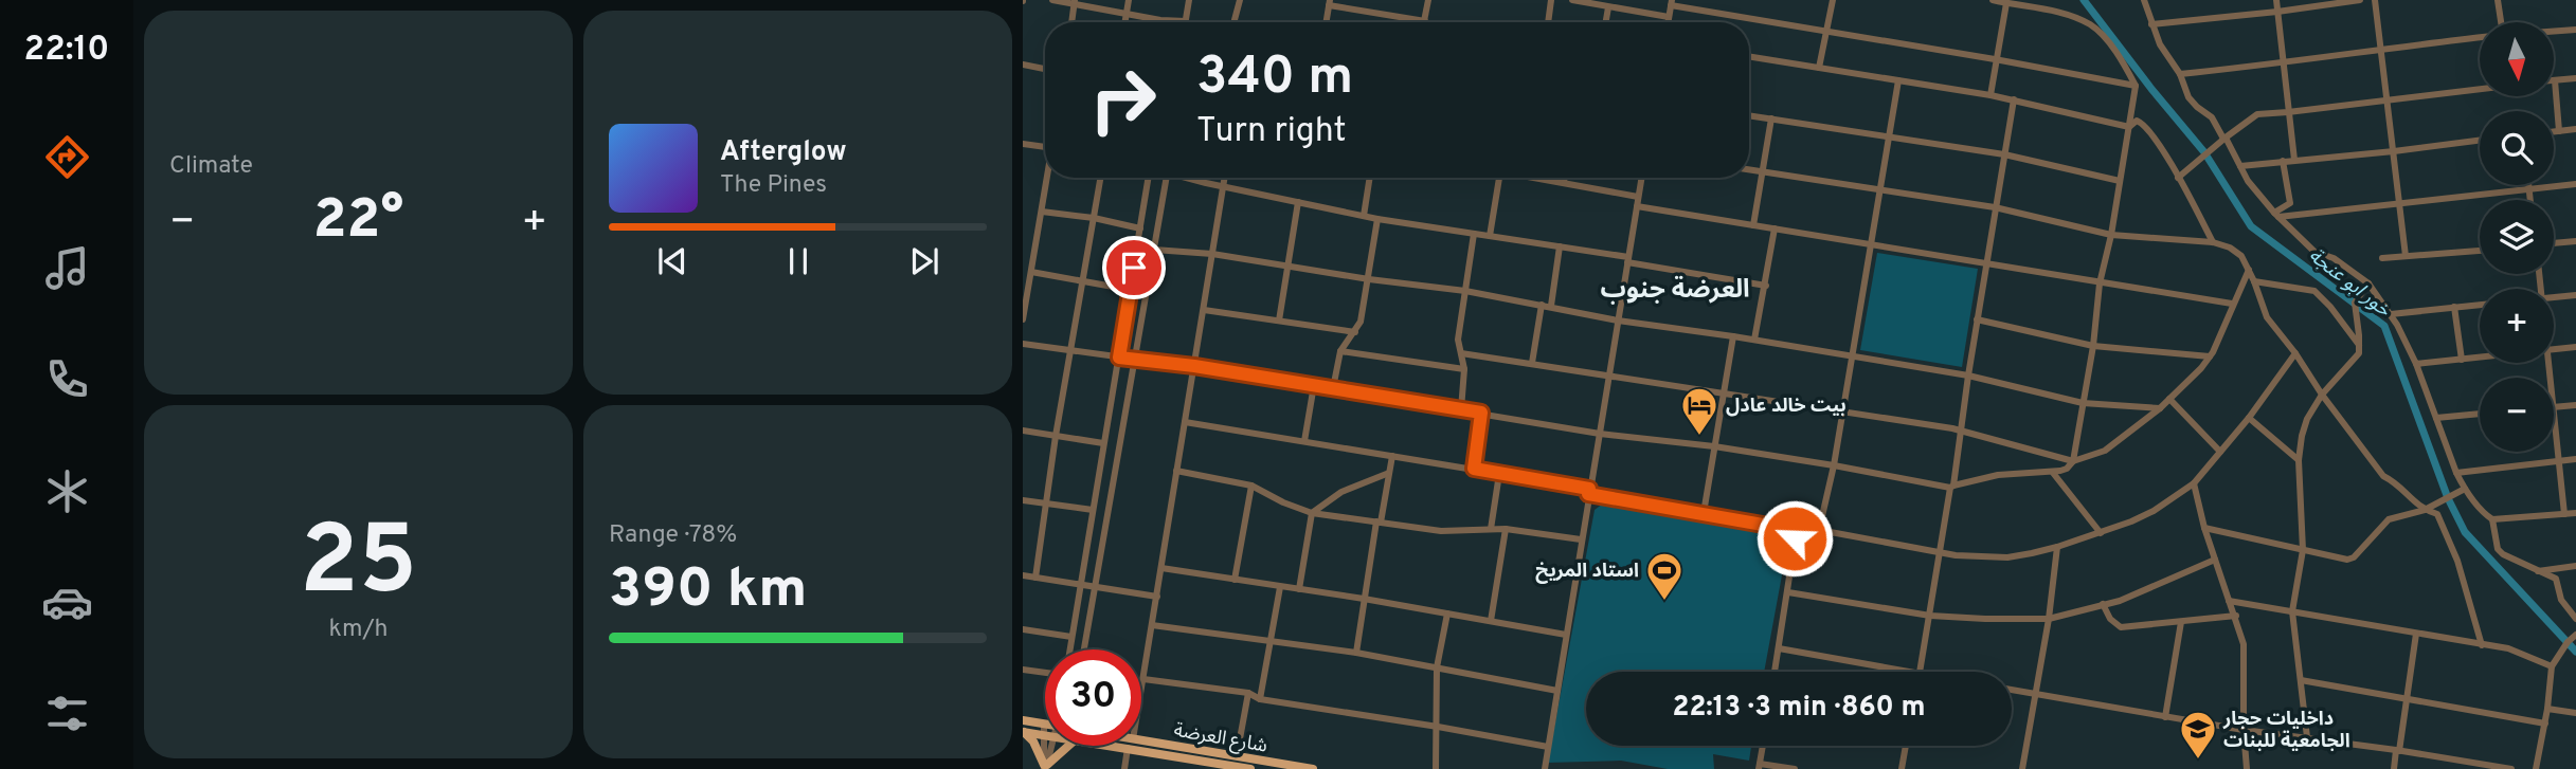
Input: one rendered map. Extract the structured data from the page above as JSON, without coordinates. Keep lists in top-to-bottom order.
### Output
{
  "streets": {
    "main road": ["شارع العرضة"]
  },
  "districts": ["العرضة جنوب"],
  "water": ["خور ابو عنجة"],
  "places": {
    "hotel": ["بيت خالد عادل"],
    "sports": ["استاد المريخ"],
    "school or university": ["داخليات حجار الجامعية للبنات"]
  },
  "north": "bottom",
  "page": {
    "tabs": "22:10",
    "tile": [
      "Climate",
      ["25", "km/h"],
      ["Range · 78%", "390 km"]
    ],
    "map_buttons": ["+", "−"],
    "turn": ["340 m", "Turn right"],
    "song": ["Afterglow", "The Pines"],
    "heat": ["−", "22°", "+"],
    "limit": "30",
    "trip": "22:13 · 3 min · 860 m"
  }
}
